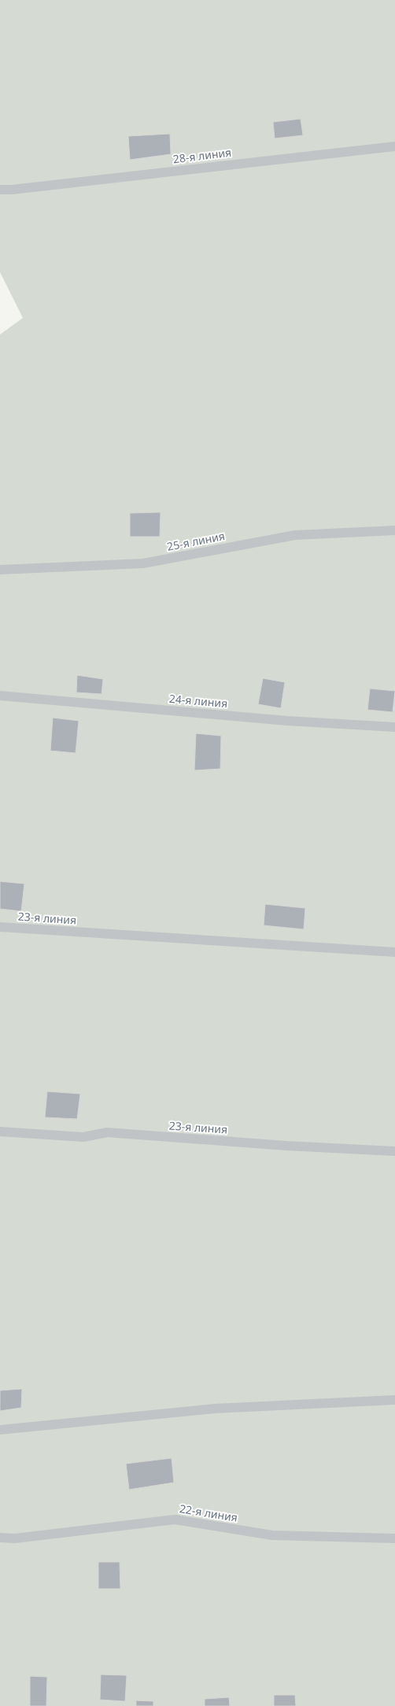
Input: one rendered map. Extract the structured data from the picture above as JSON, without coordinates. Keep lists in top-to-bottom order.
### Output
{
  "streets": {
    "lane": [
      "28-я линия",
      "25-я линия",
      "24-я линия",
      "23-я линия",
      "22-я линия"
    ]
  }
}
